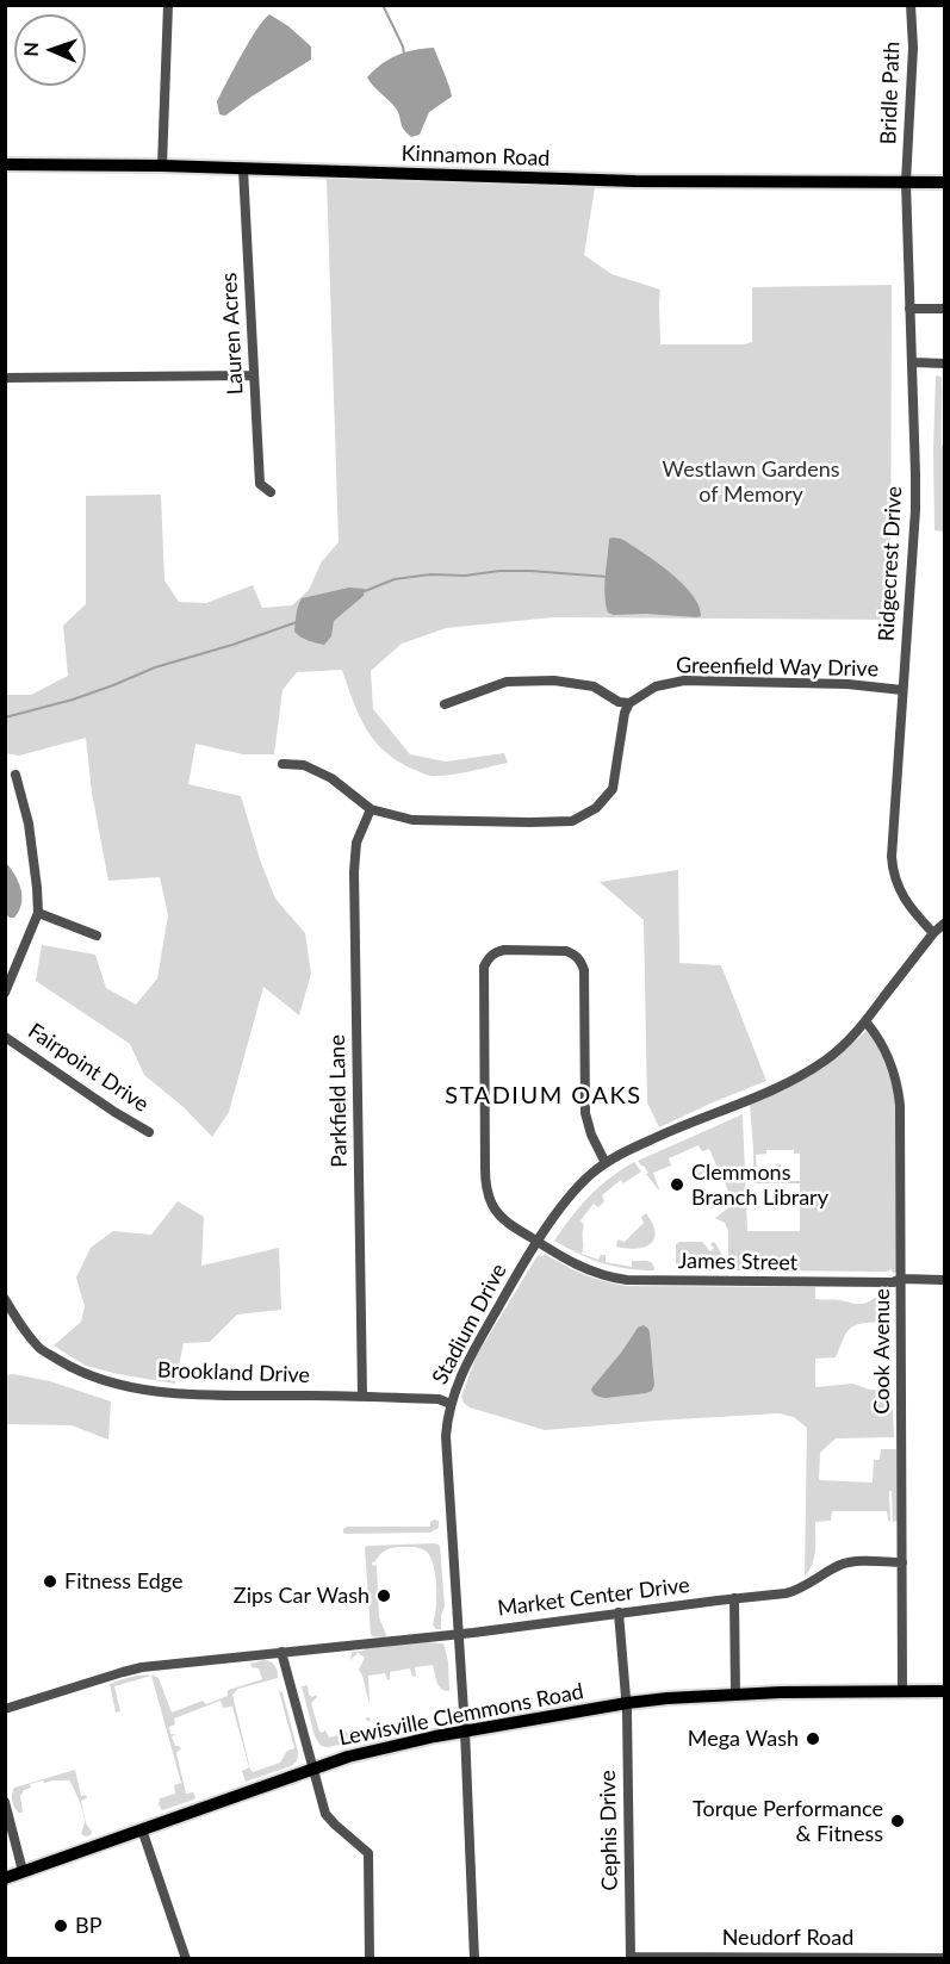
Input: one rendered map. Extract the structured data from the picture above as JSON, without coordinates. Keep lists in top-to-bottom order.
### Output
{
  "streets": {
    "main road": ["Kinnamon Road", "Lewisville Clemmons Road"],
    "street": [
      "Bridle Path",
      "Lauren Acres",
      "Ridgecrest Drive",
      "Greenfield Way Drive",
      "Fairpoint Drive",
      "Parkfield Lane",
      "James Street",
      "Stadium Drive",
      "Cook Avenue",
      "Brookland Drive",
      "Market Center Drive",
      "Cephis Drive",
      "Neudorf Road"
    ]
  },
  "crossings": [
    ["Bridle Path", "Kinnamon Road"],
    ["Bridle Path", "Ridgecrest Drive"],
    ["Kinnamon Road", "Lauren Acres"],
    ["Kinnamon Road", "Ridgecrest Drive"],
    ["Ridgecrest Drive", "Greenfield Way Drive"],
    ["Ridgecrest Drive", "Stadium Drive"],
    ["Parkfield Lane", "Brookland Drive"],
    ["James Street", "Stadium Drive"],
    ["James Street", "Cook Avenue"],
    ["Stadium Drive", "Cook Avenue"],
    ["Stadium Drive", "Brookland Drive"],
    ["Stadium Drive", "Market Center Drive"],
    ["Stadium Drive", "Lewisville Clemmons Road"],
    ["Cook Avenue", "Market Center Drive"],
    ["Cook Avenue", "Lewisville Clemmons Road"],
    ["Market Center Drive", "Cephis Drive"],
    ["Lewisville Clemmons Road", "Cephis Drive"],
    ["Cephis Drive", "Neudorf Road"]
  ],
  "districts": ["STADIUM OAKS"],
  "parks": ["Westlawn Gardens of Memory"],
  "places": [
    "Clemmons Branch Library",
    "Fitness Edge",
    "Zips Car Wash",
    "Mega Wash",
    "Torque Performance & Fitness",
    "BP"
  ],
  "north": "left"
}
